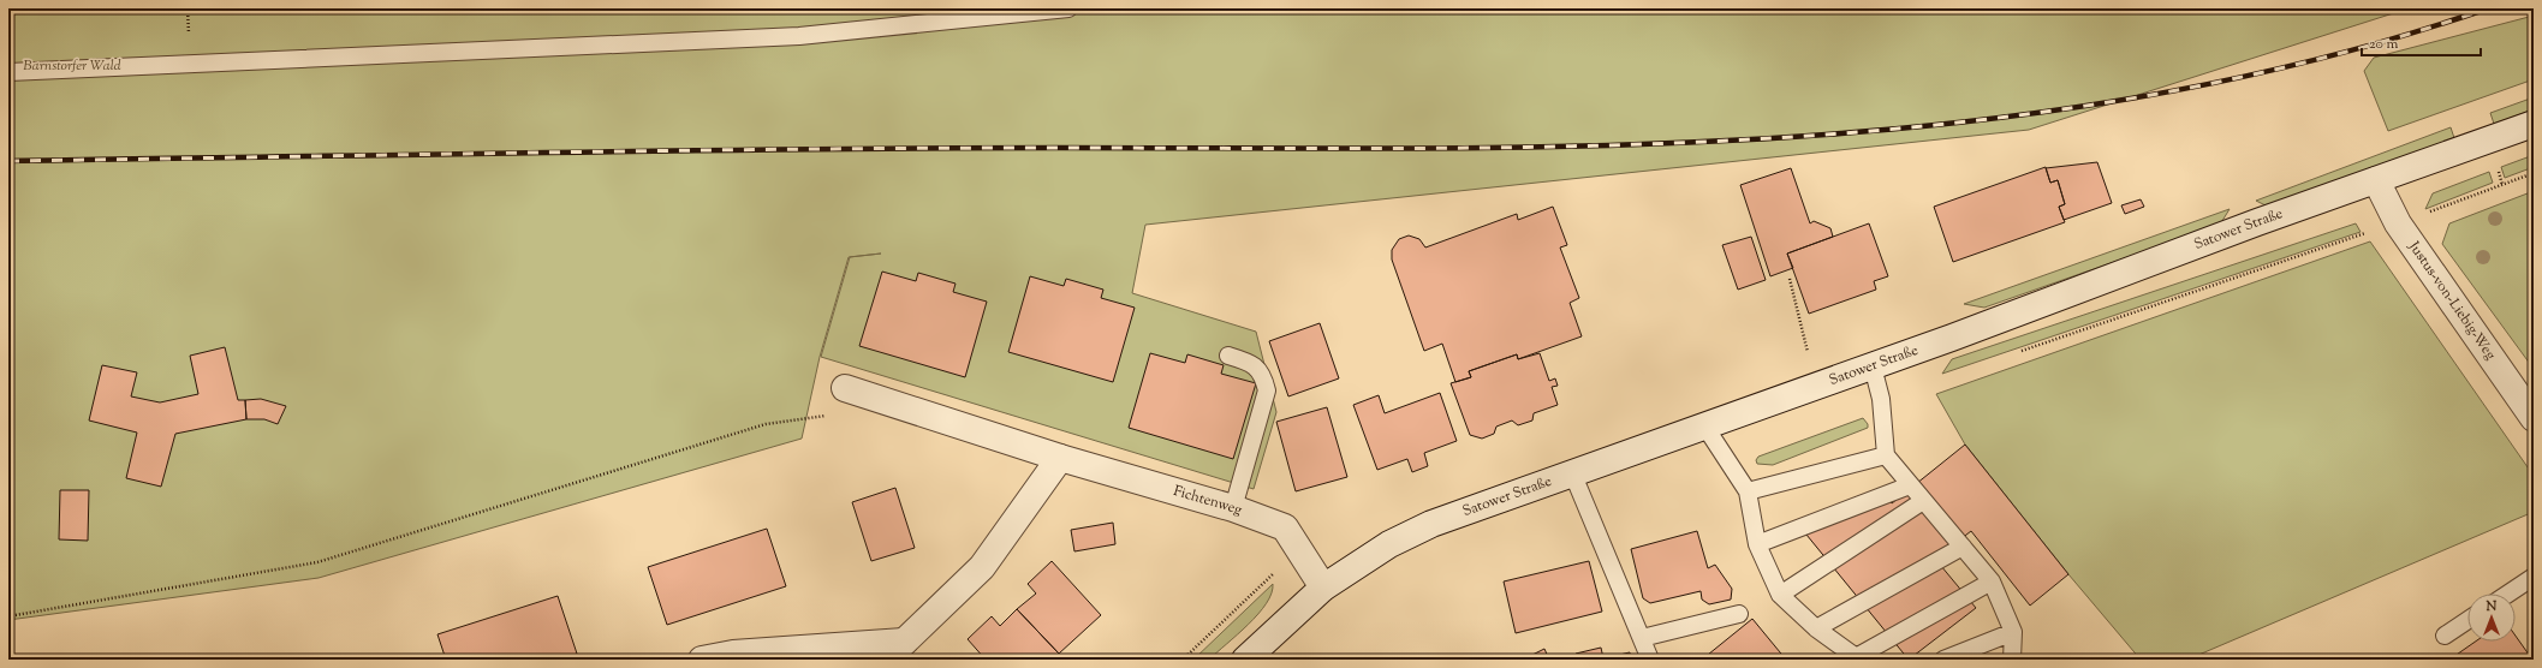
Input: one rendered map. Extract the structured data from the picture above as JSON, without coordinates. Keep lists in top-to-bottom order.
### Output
{
  "streets": {
    "main road": ["Satower Straße", "Justus-von-Liebig-Weg", "Fichtenweg"]
  },
  "crossings": [
    ["Satower Straße", "Justus-von-Liebig-Weg"],
    ["Satower Straße", "Fichtenweg"]
  ],
  "parks": ["Barnstorfer Wald"],
  "scale_bar": "20 m",
  "north": "top"
}
